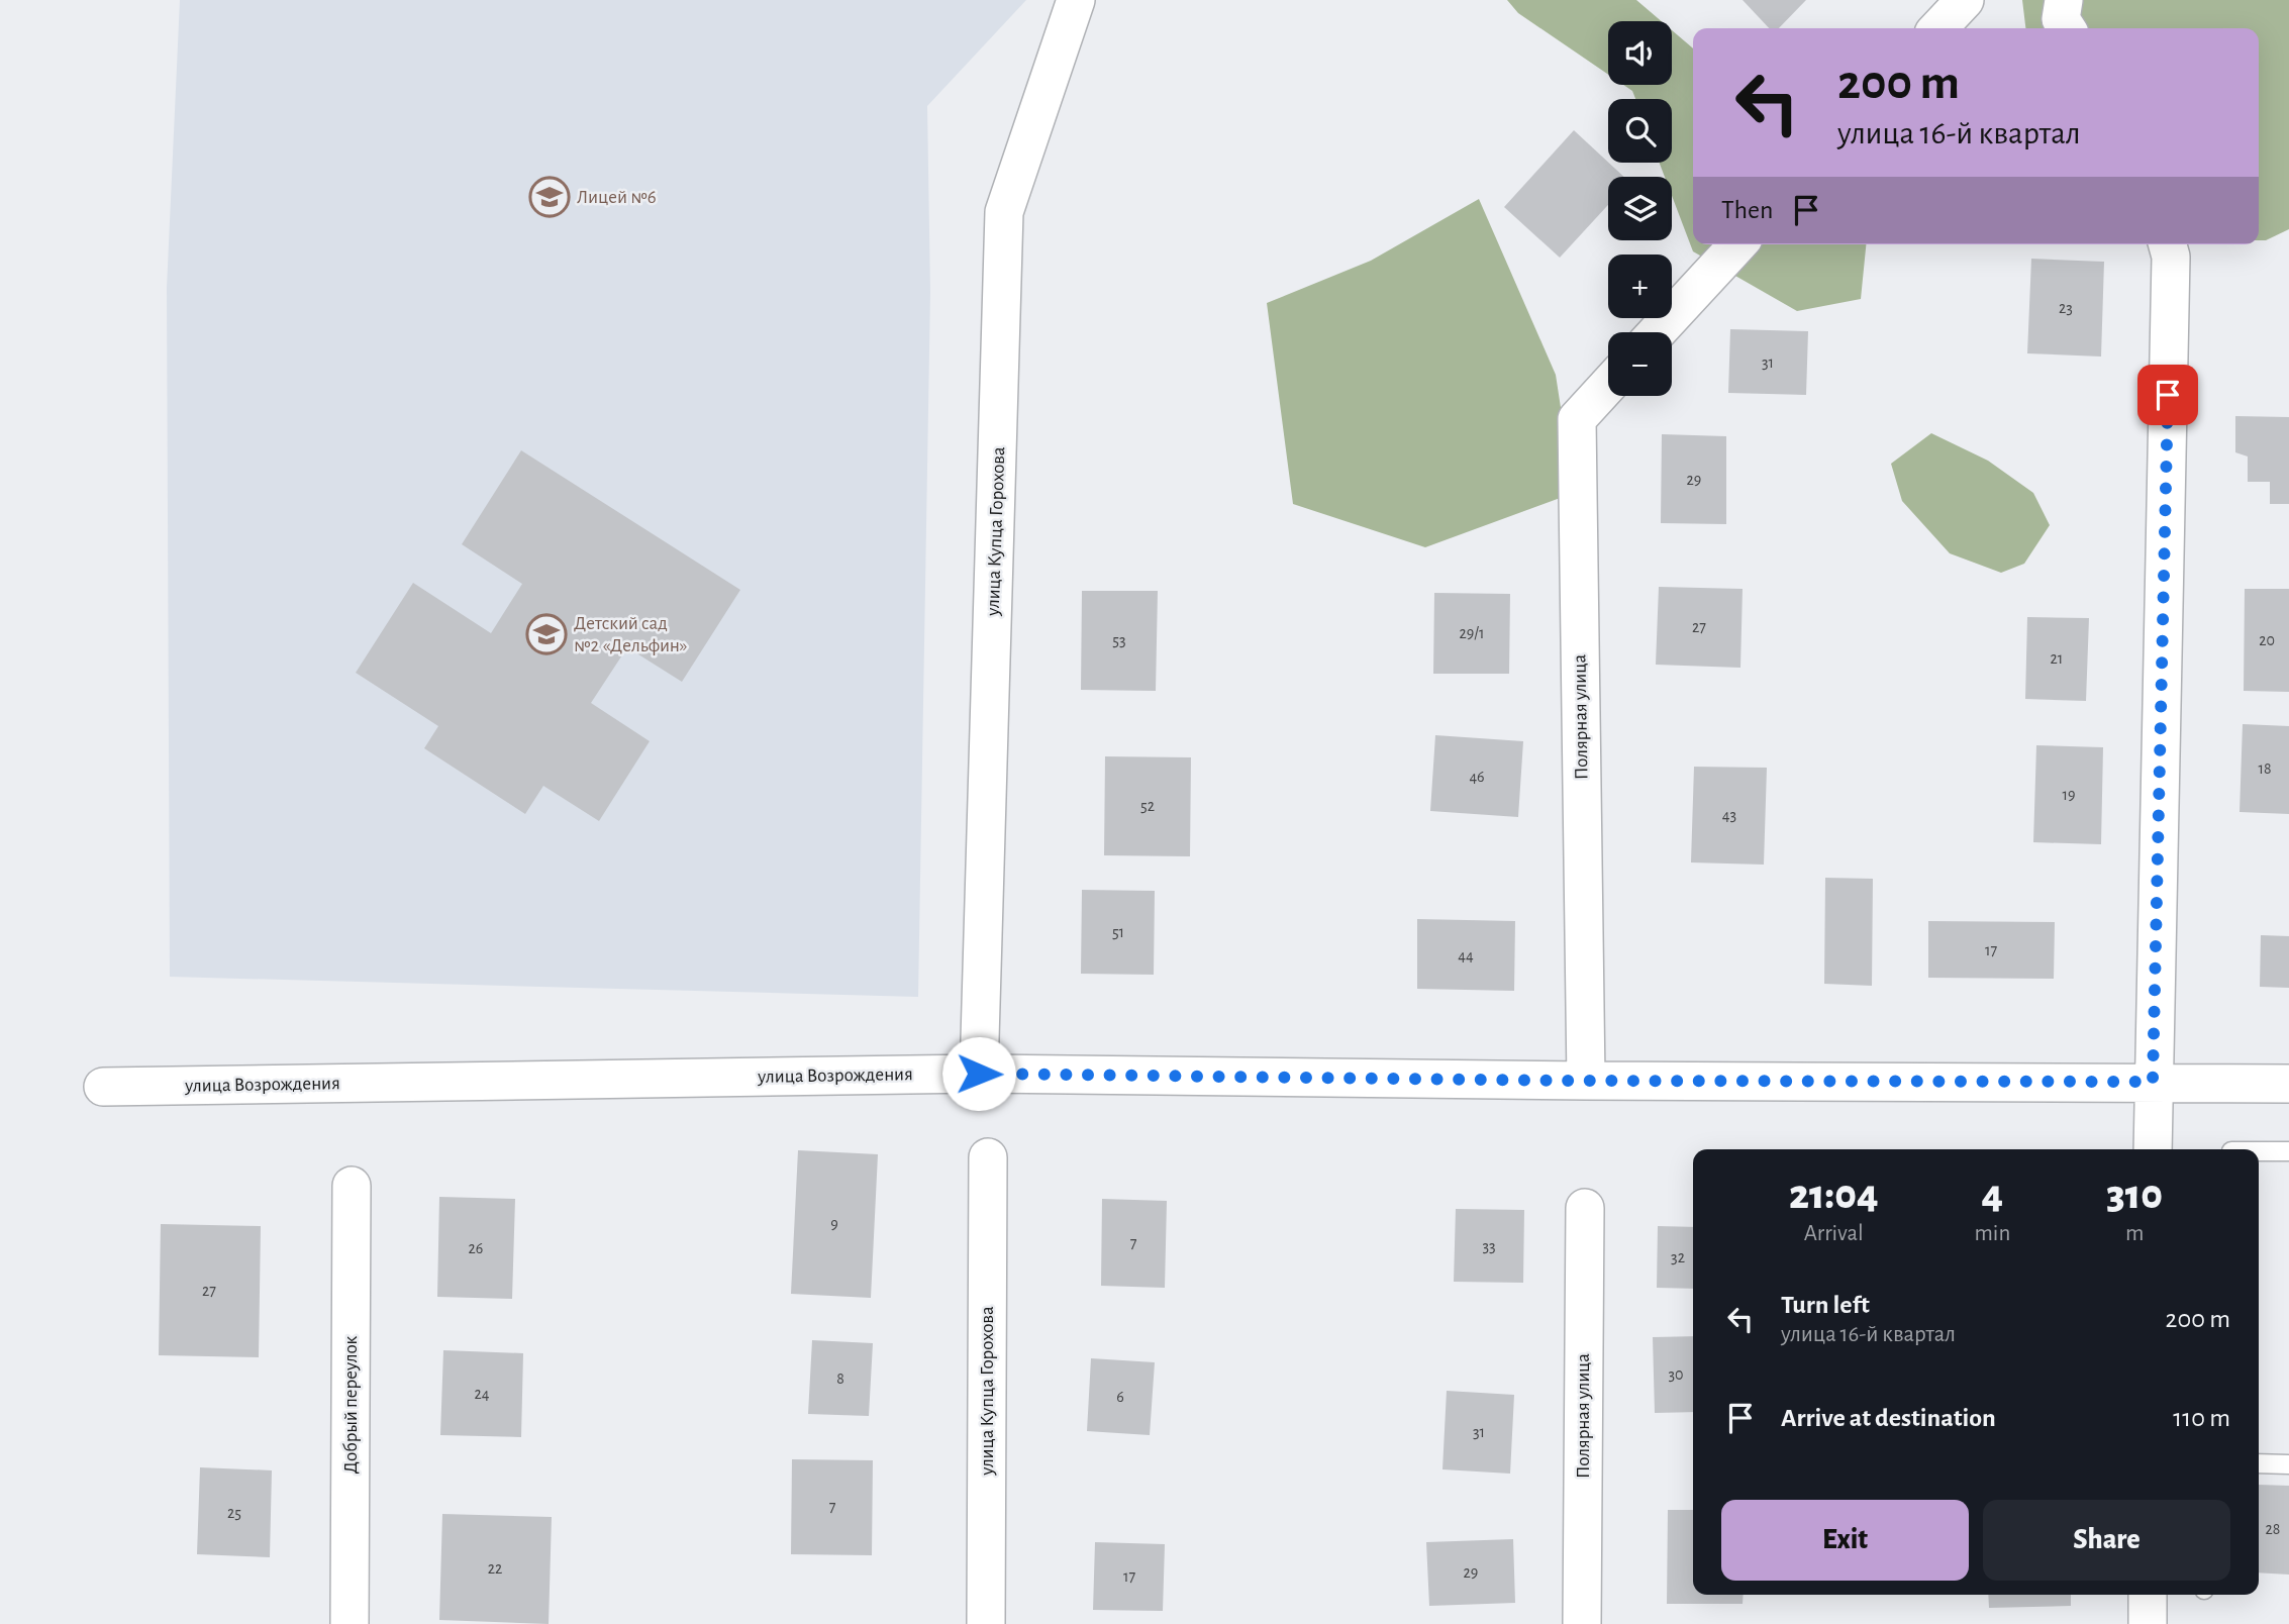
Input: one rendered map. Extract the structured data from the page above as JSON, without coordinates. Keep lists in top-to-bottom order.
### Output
{
  "streets": {
    "street": [
      "улица Купца Горохова",
      "Полярная улица",
      "улица Возрождения",
      "Добрый переулок"
    ]
  },
  "crossings": [
    ["улица Купца Горохова", "улица Возрождения"],
    ["Полярная улица", "улица Возрождения"]
  ],
  "places": {
    "school or university": ["Лицей №6", "Детский сад №2 «Дельфин»"]
  },
  "house_numbers": [
    "23",
    "31",
    "29",
    "27",
    "29/1",
    "53",
    "20",
    "21",
    "18",
    "46",
    "19",
    "52",
    "43",
    "51",
    "17",
    "44",
    "9",
    "7",
    "33",
    "26",
    "32",
    "27",
    "30",
    "8",
    "24",
    "6",
    "31",
    "7",
    "25",
    "28",
    "22",
    "29",
    "17"
  ],
  "page": {
    "map_buttons": ["+", "−"],
    "turn": ["200 m", "улица 16-й квартал"],
    "then": "Then",
    "eta": [
      "21:04",
      "Arrival",
      "4",
      "min",
      "310",
      "m"
    ],
    "list": [
      {
        "name": "Turn left",
        "note": "улица 16-й квартал",
        "value": "200 m"
      },
      {
        "name": "Arrive at destination",
        "value": "110 m"
      }
    ],
    "buttons": ["Exit", "Share"]
  }
}
